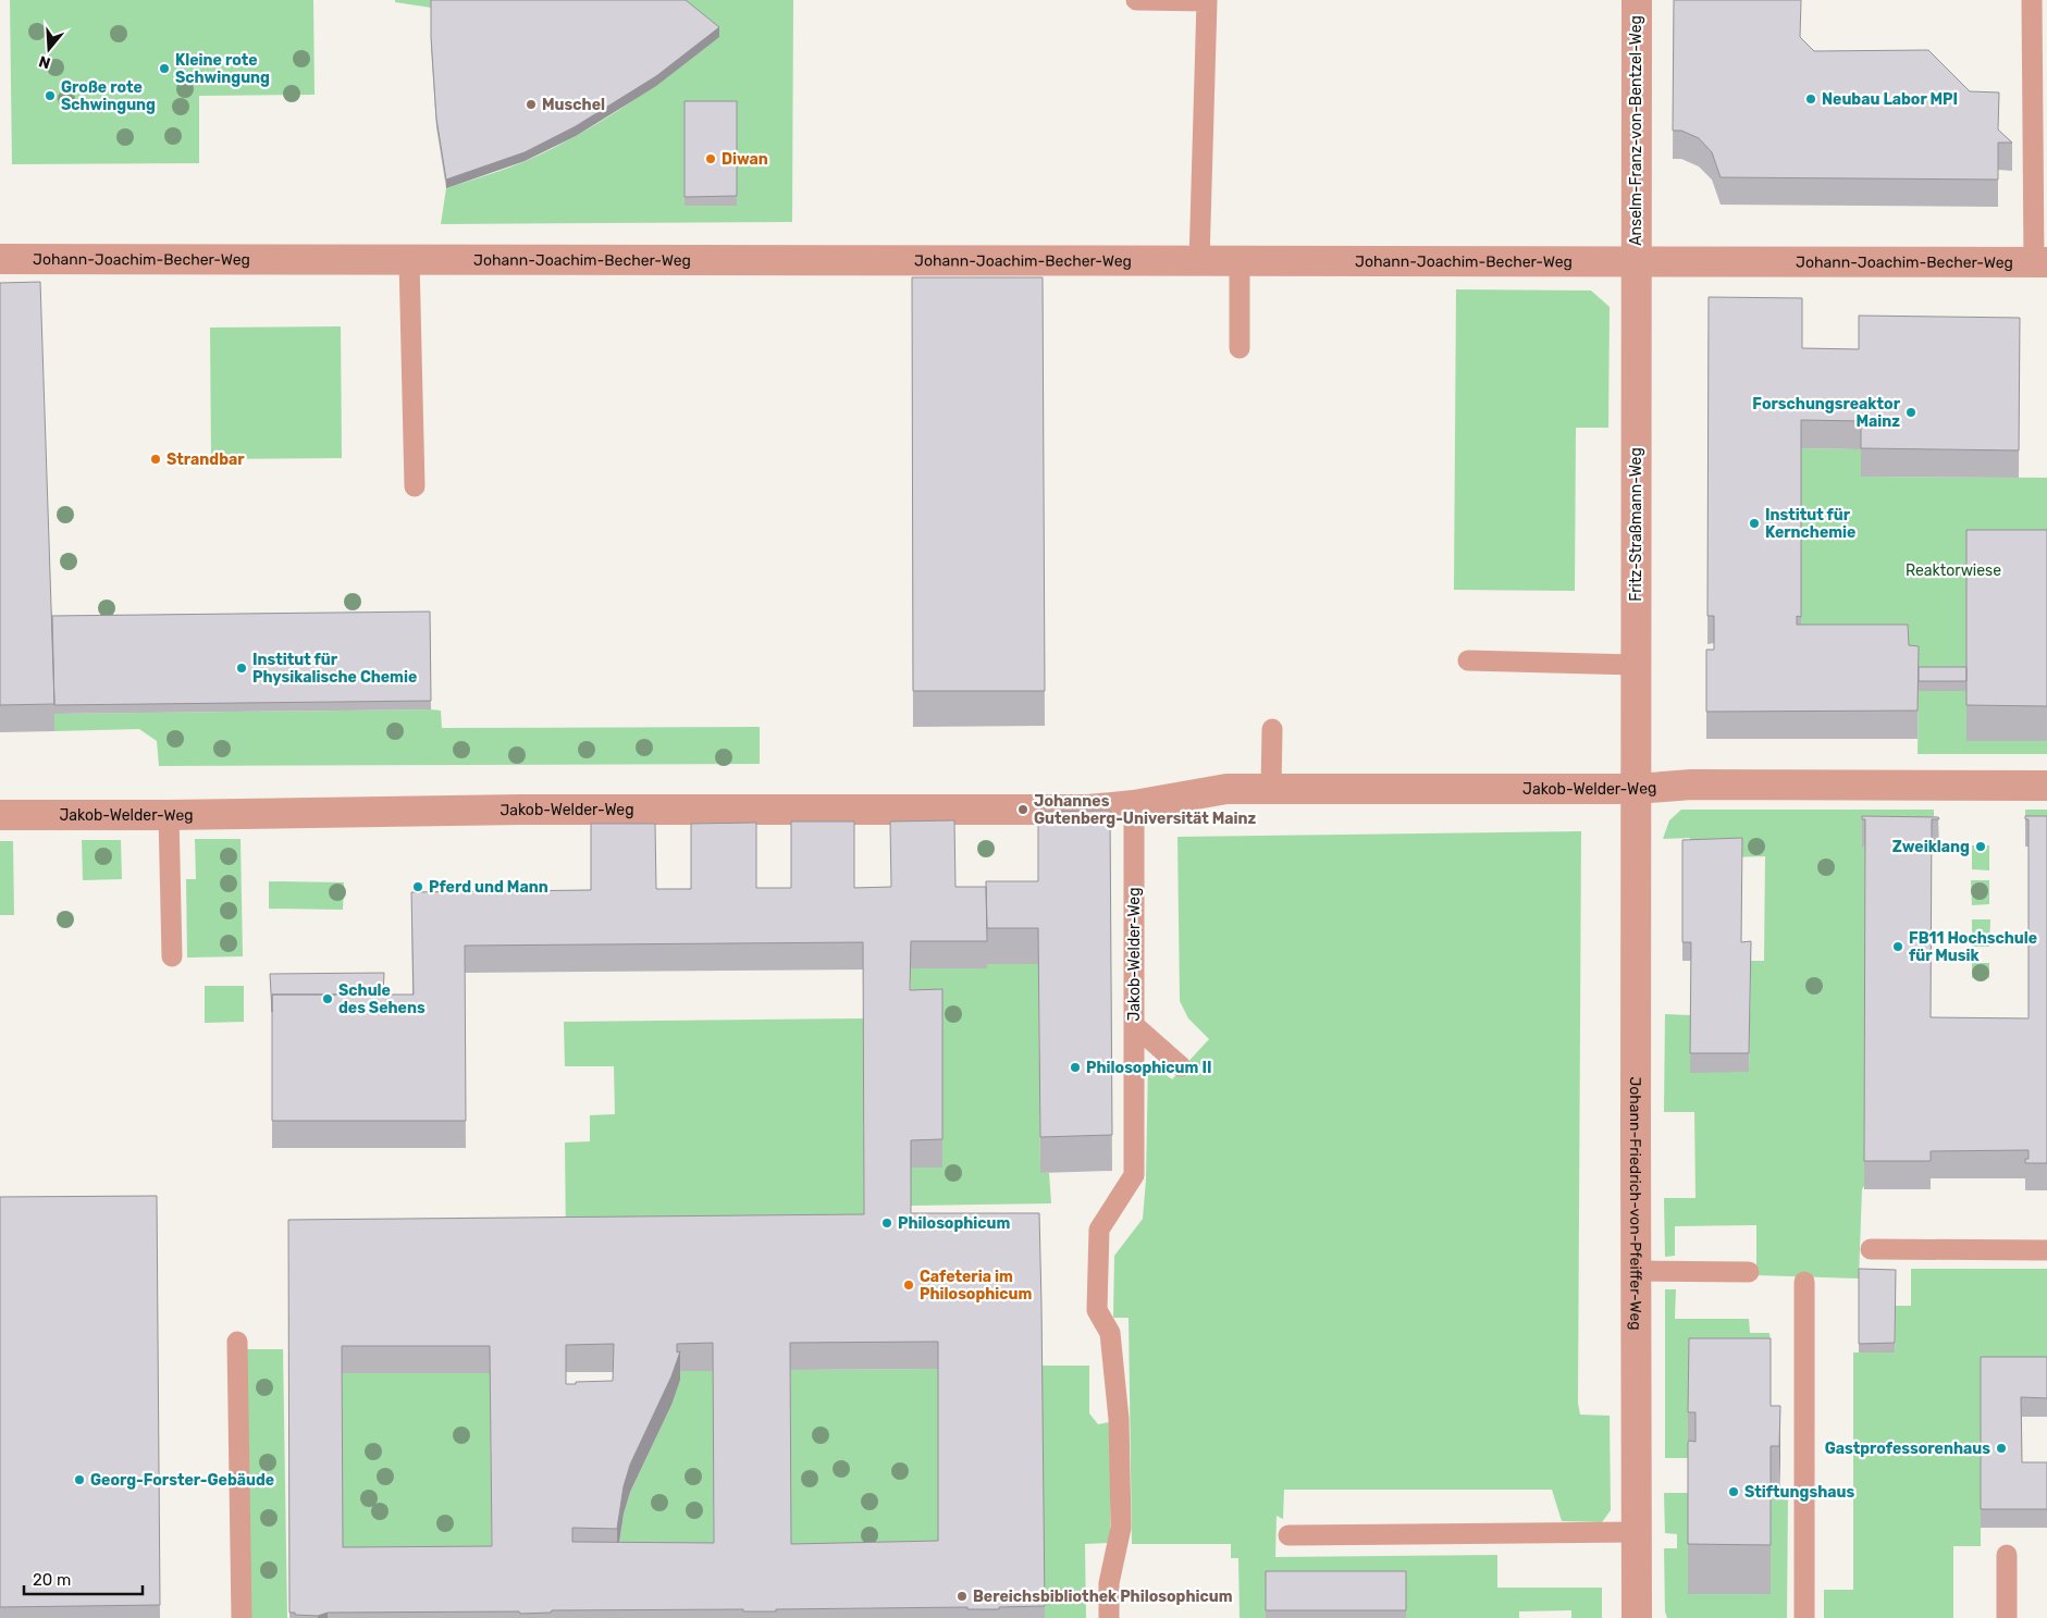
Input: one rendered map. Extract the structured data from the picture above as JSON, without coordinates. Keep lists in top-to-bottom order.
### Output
{
  "streets": {
    "street": [
      "Anselm-Franz-von-Bentzel-Weg",
      "Johann-Joachim-Becher-Weg",
      "Fritz-Straßmann-Weg",
      "Jakob-Welder-Weg",
      "Johann-Friedrich-von-Pfeiffer-Weg"
    ]
  },
  "crossings": [
    ["Anselm-Franz-von-Bentzel-Weg", "Johann-Joachim-Becher-Weg"],
    ["Anselm-Franz-von-Bentzel-Weg", "Fritz-Straßmann-Weg"],
    ["Johann-Joachim-Becher-Weg", "Fritz-Straßmann-Weg"],
    ["Fritz-Straßmann-Weg", "Jakob-Welder-Weg"],
    ["Fritz-Straßmann-Weg", "Johann-Friedrich-von-Pfeiffer-Weg"],
    ["Jakob-Welder-Weg", "Johann-Friedrich-von-Pfeiffer-Weg"]
  ],
  "parks": ["Reaktorwiese"],
  "places": [
    "Kleine rote Schwingung",
    "Große rote Schwingung",
    "Neubau Labor MPI",
    "Muschel",
    "Diwan",
    "Forschungsreaktor Mainz",
    "Strandbar",
    "Institut für Kernchemie",
    "Institut für Physikalische Chemie",
    "Johannes Gutenberg-Universität Mainz",
    "Zweiklang",
    "Pferd und Mann",
    "FB11 Hochschule für Musik",
    "Schule des Sehens",
    "Philosophicum II",
    "Philosophicum",
    "Cafeteria im Philosophicum",
    "Gastprofessorenhaus",
    "Georg-Forster-Gebäude",
    "Stiftungshaus",
    "Bereichsbibliothek Philosophicum"
  ],
  "scale_bar": "20 m",
  "north": "bottom"
}
